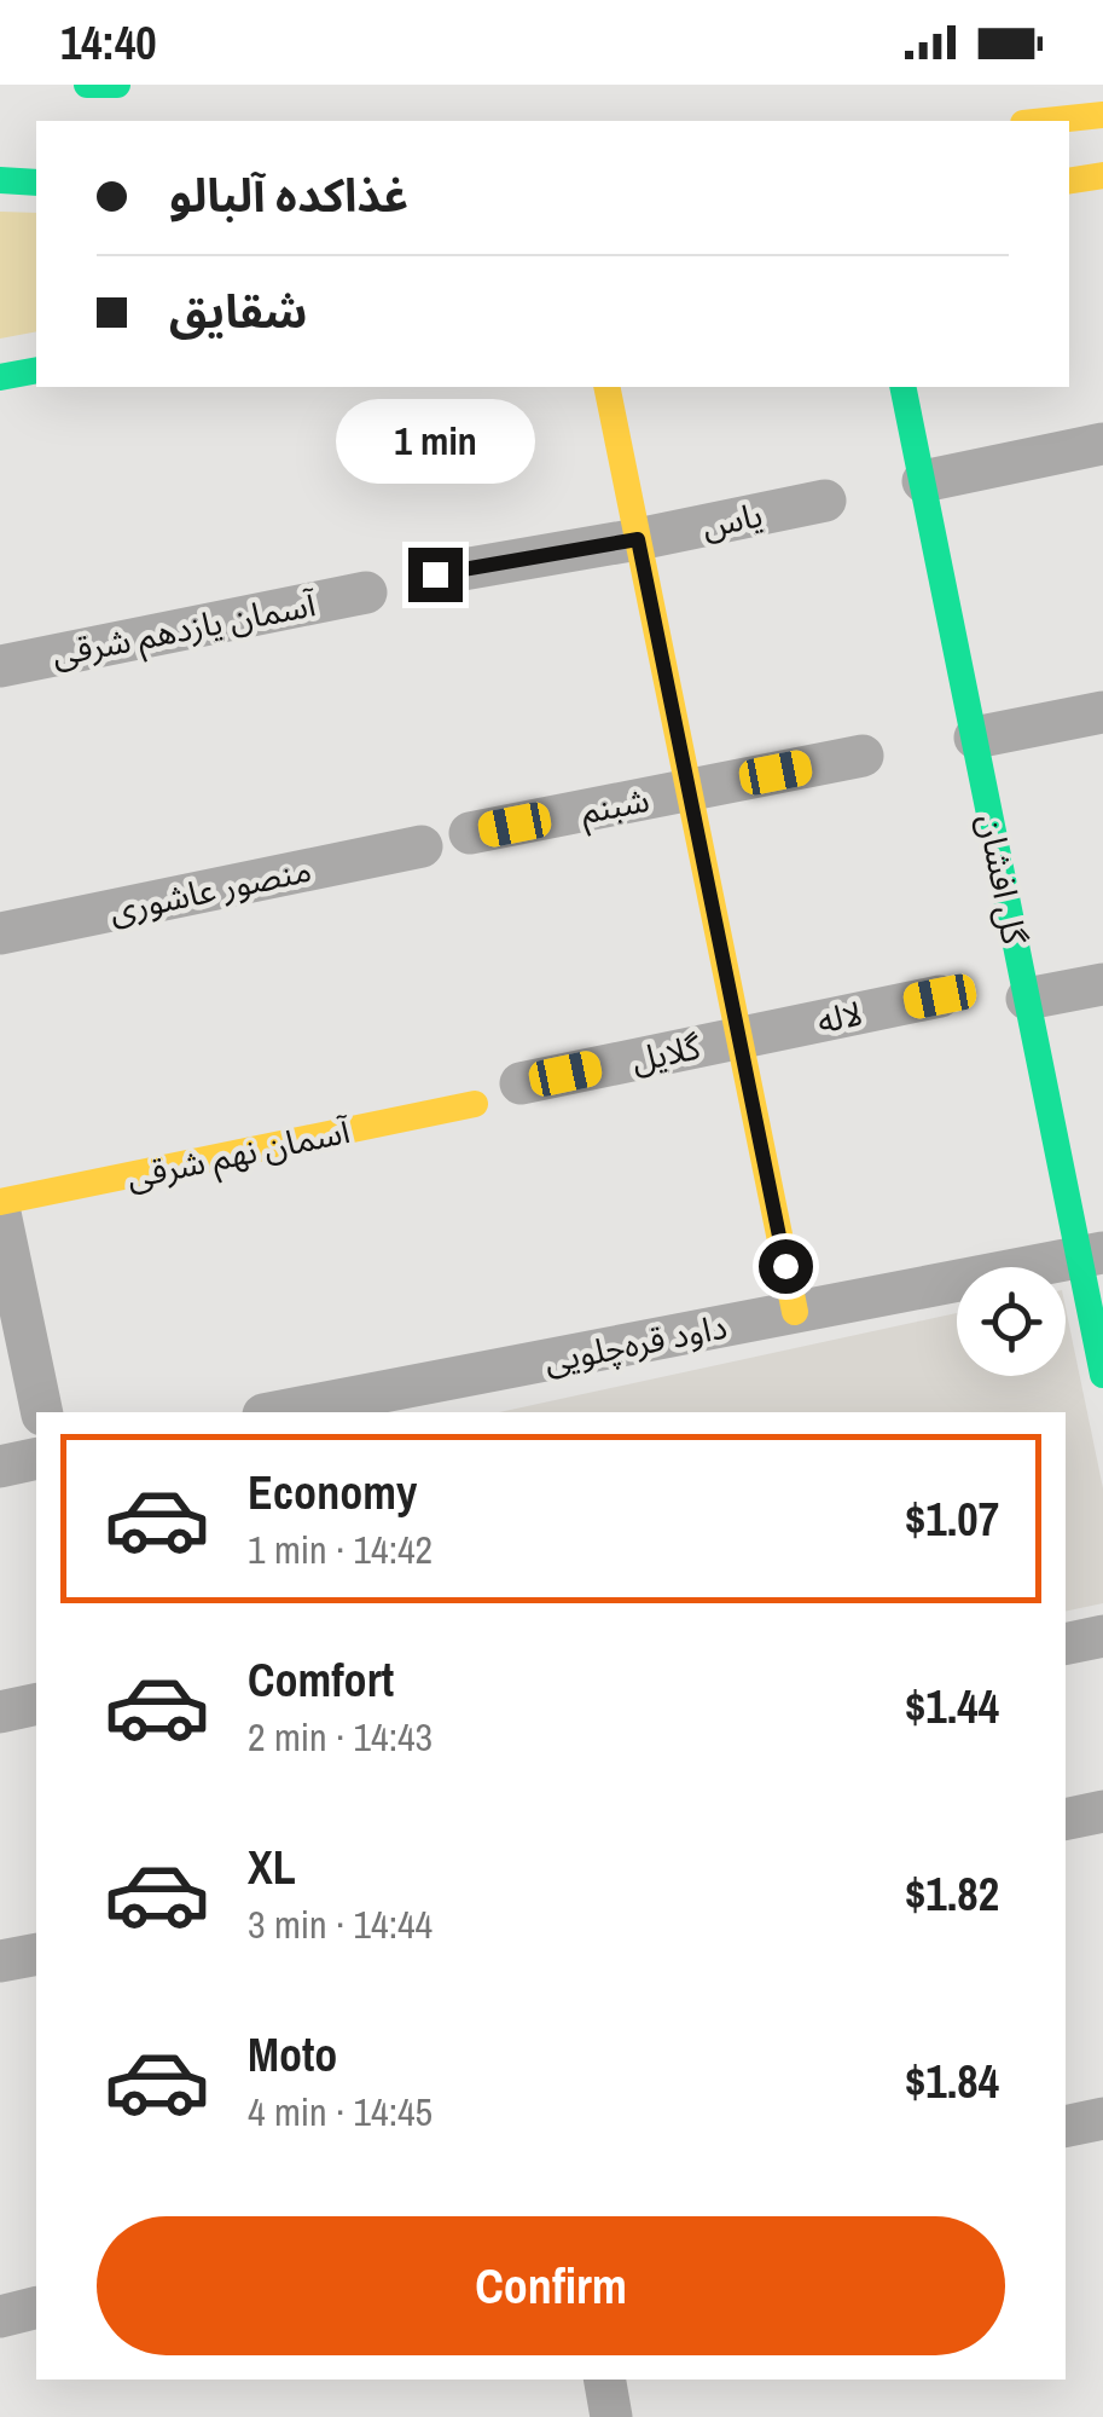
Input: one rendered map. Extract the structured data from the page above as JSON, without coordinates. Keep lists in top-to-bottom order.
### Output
{
  "streets": {
    "main road": ["گل افشان", "آسمان نهم شرقی"],
    "street": [
      "یاس",
      "آسمان یازدهم شرقی",
      "شبنم",
      "منصور عاشوری",
      "لاله",
      "گلایل",
      "داود قره‌چلویی"
    ]
  },
  "crossings": [
    ["گل افشان", "داود قره‌چلویی"],
    ["لاله", "گلایل"]
  ],
  "page": {
    "status": "14:40",
    "banner": ["غذاکده آلبالو", "شقایق"],
    "bubble": "1 min",
    "list": [
      {
        "name": "Economy",
        "note": "1 min · 14:42",
        "value": "$1.07"
      },
      {
        "name": "Comfort",
        "note": "2 min · 14:43",
        "value": "$1.44"
      },
      {
        "name": "XL",
        "note": "3 min · 14:44",
        "value": "$1.82"
      },
      {
        "name": "Moto",
        "note": "4 min · 14:45",
        "value": "$1.84"
      }
    ],
    "buttons": "Confirm"
  }
}
